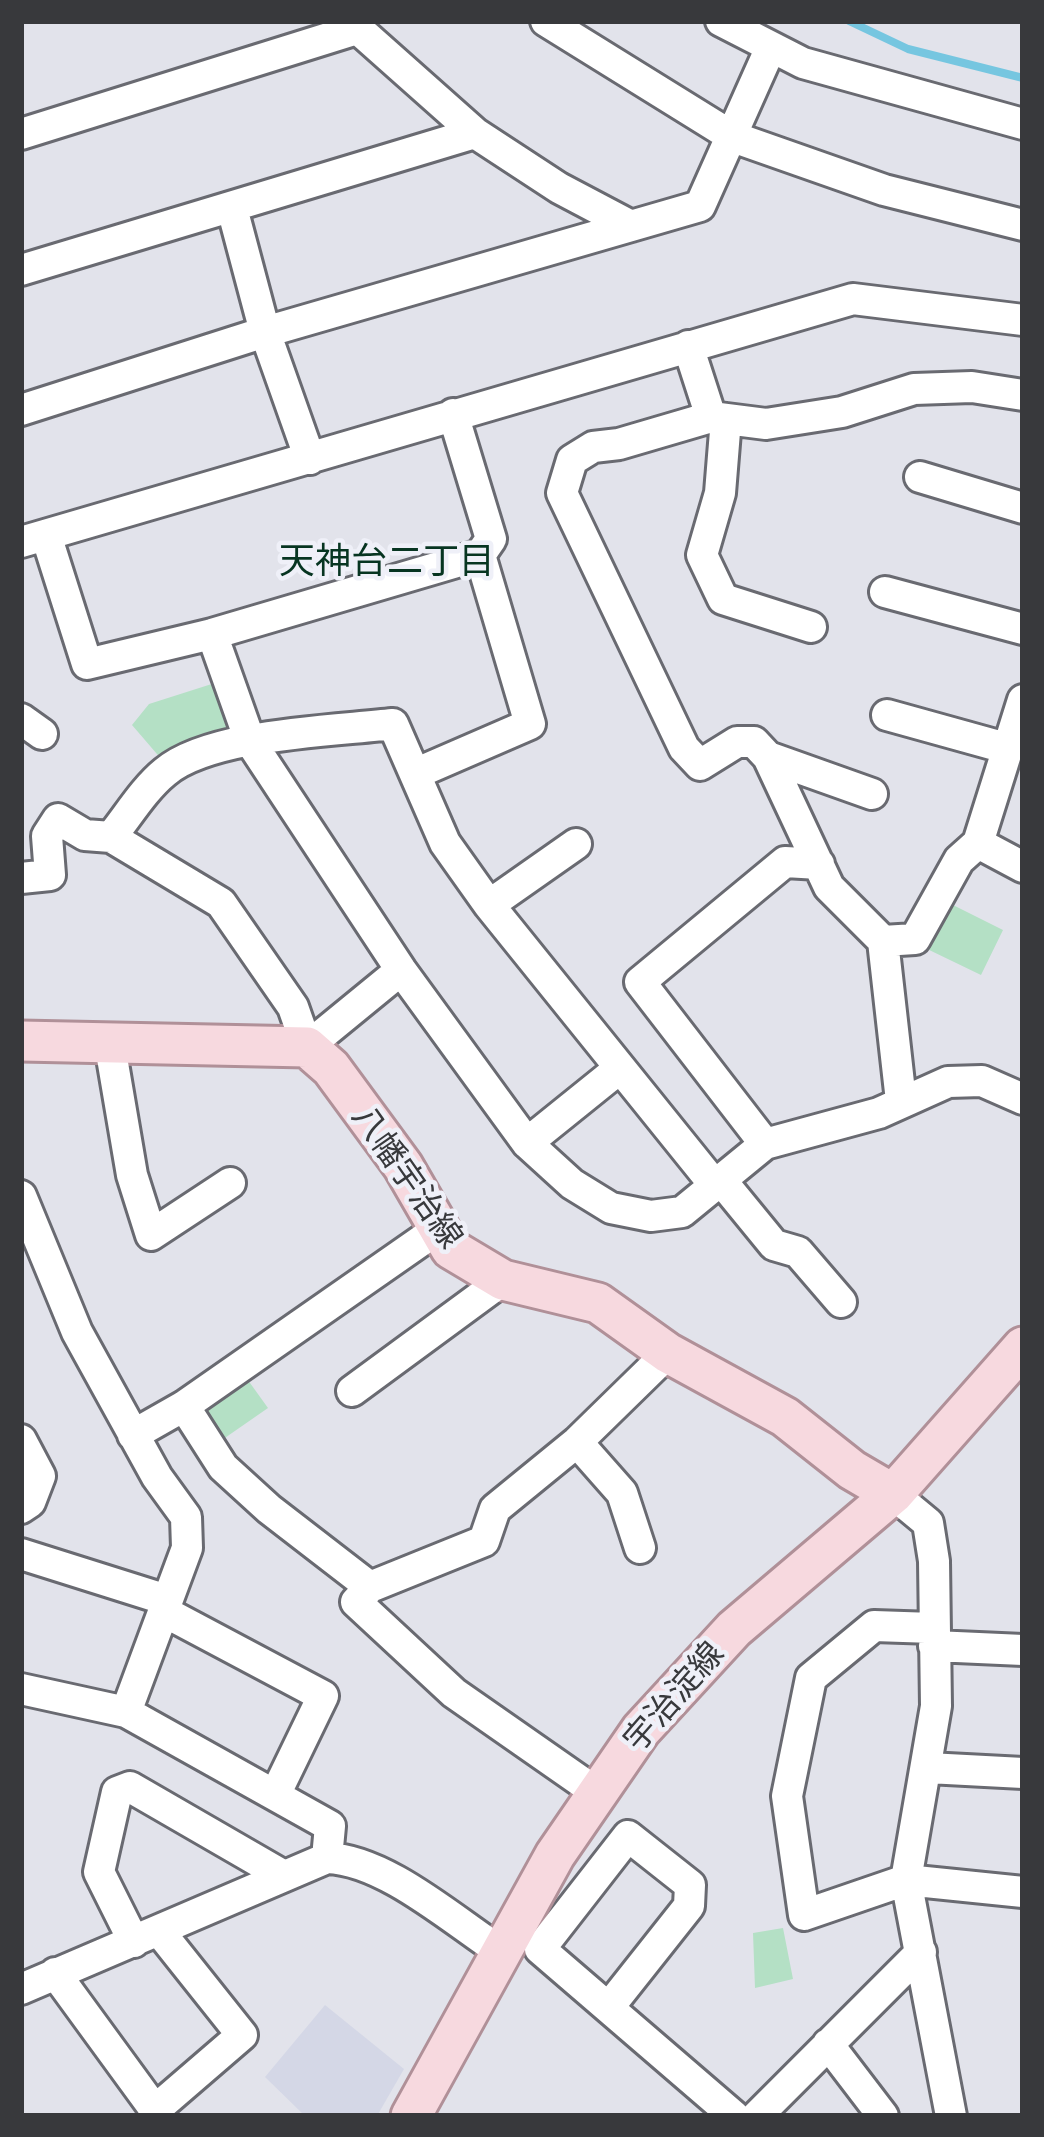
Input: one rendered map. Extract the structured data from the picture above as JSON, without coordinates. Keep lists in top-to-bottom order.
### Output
{
  "streets": {
    "main road": ["八幡宇治線", "宇治淀線"]
  },
  "crossings": [
    ["八幡宇治線", "宇治淀線"]
  ],
  "districts": ["天神台二丁目"]
}
